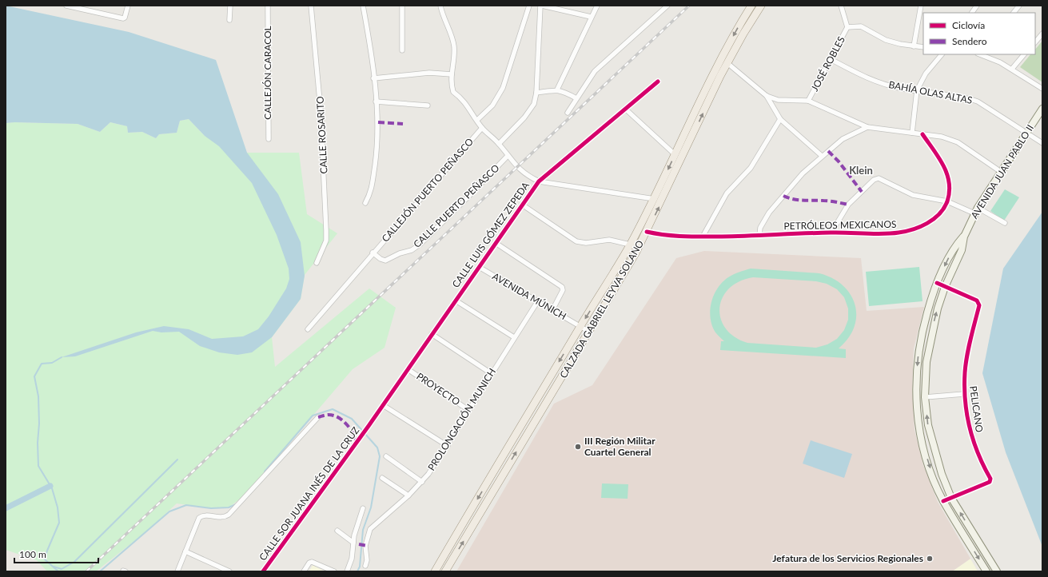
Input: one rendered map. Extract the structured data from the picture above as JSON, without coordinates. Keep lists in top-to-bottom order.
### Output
{
  "streets": {
    "main road": ["AVENIDA JUAN PABLO II", "CALZADA GABRIEL LEYVA SOLANO"],
    "street": [
      "JOSÉ ROBLES",
      "CALLEJÓN CARACOL",
      "BAHÍA OLAS ALTAS",
      "CALLE ROSARITO",
      "CALLEJÓN PUERTO PEÑASCO",
      "CALLE PUERTO PEÑASCO",
      "PETRÓLEOS MEXICANOS",
      "CALLE LUIS GÓMEZ ZEPEDA",
      "AVENIDA MÚNICH",
      "PROYECTO",
      "PELICANO",
      "PROLONGACIÓN MUNICH",
      "CALLE SOR JUANA INÉS DE LA CRUZ"
    ]
  },
  "crossings": [
    ["JOSÉ ROBLES", "BAHÍA OLAS ALTAS"],
    ["BAHÍA OLAS ALTAS", "AVENIDA JUAN PABLO II"],
    ["AVENIDA JUAN PABLO II", "PELICANO"],
    ["CALLEJÓN PUERTO PEÑASCO", "CALLE PUERTO PEÑASCO"],
    ["PETRÓLEOS MEXICANOS", "CALZADA GABRIEL LEYVA SOLANO"],
    ["CALLE LUIS GÓMEZ ZEPEDA", "AVENIDA MÚNICH"],
    ["CALLE LUIS GÓMEZ ZEPEDA", "PROYECTO"],
    ["CALLE LUIS GÓMEZ ZEPEDA", "CALLE SOR JUANA INÉS DE LA CRUZ"],
    ["AVENIDA MÚNICH", "CALZADA GABRIEL LEYVA SOLANO"],
    ["AVENIDA MÚNICH", "PROLONGACIÓN MUNICH"],
    ["PROYECTO", "PROLONGACIÓN MUNICH"]
  ],
  "districts": ["Klein"],
  "places": ["III Región Militar Cuartel General", "Jefatura de los Servicios Regionales"],
  "legend": ["Ciclovía", "Sendero"],
  "scale_bar": "100 m"
}
